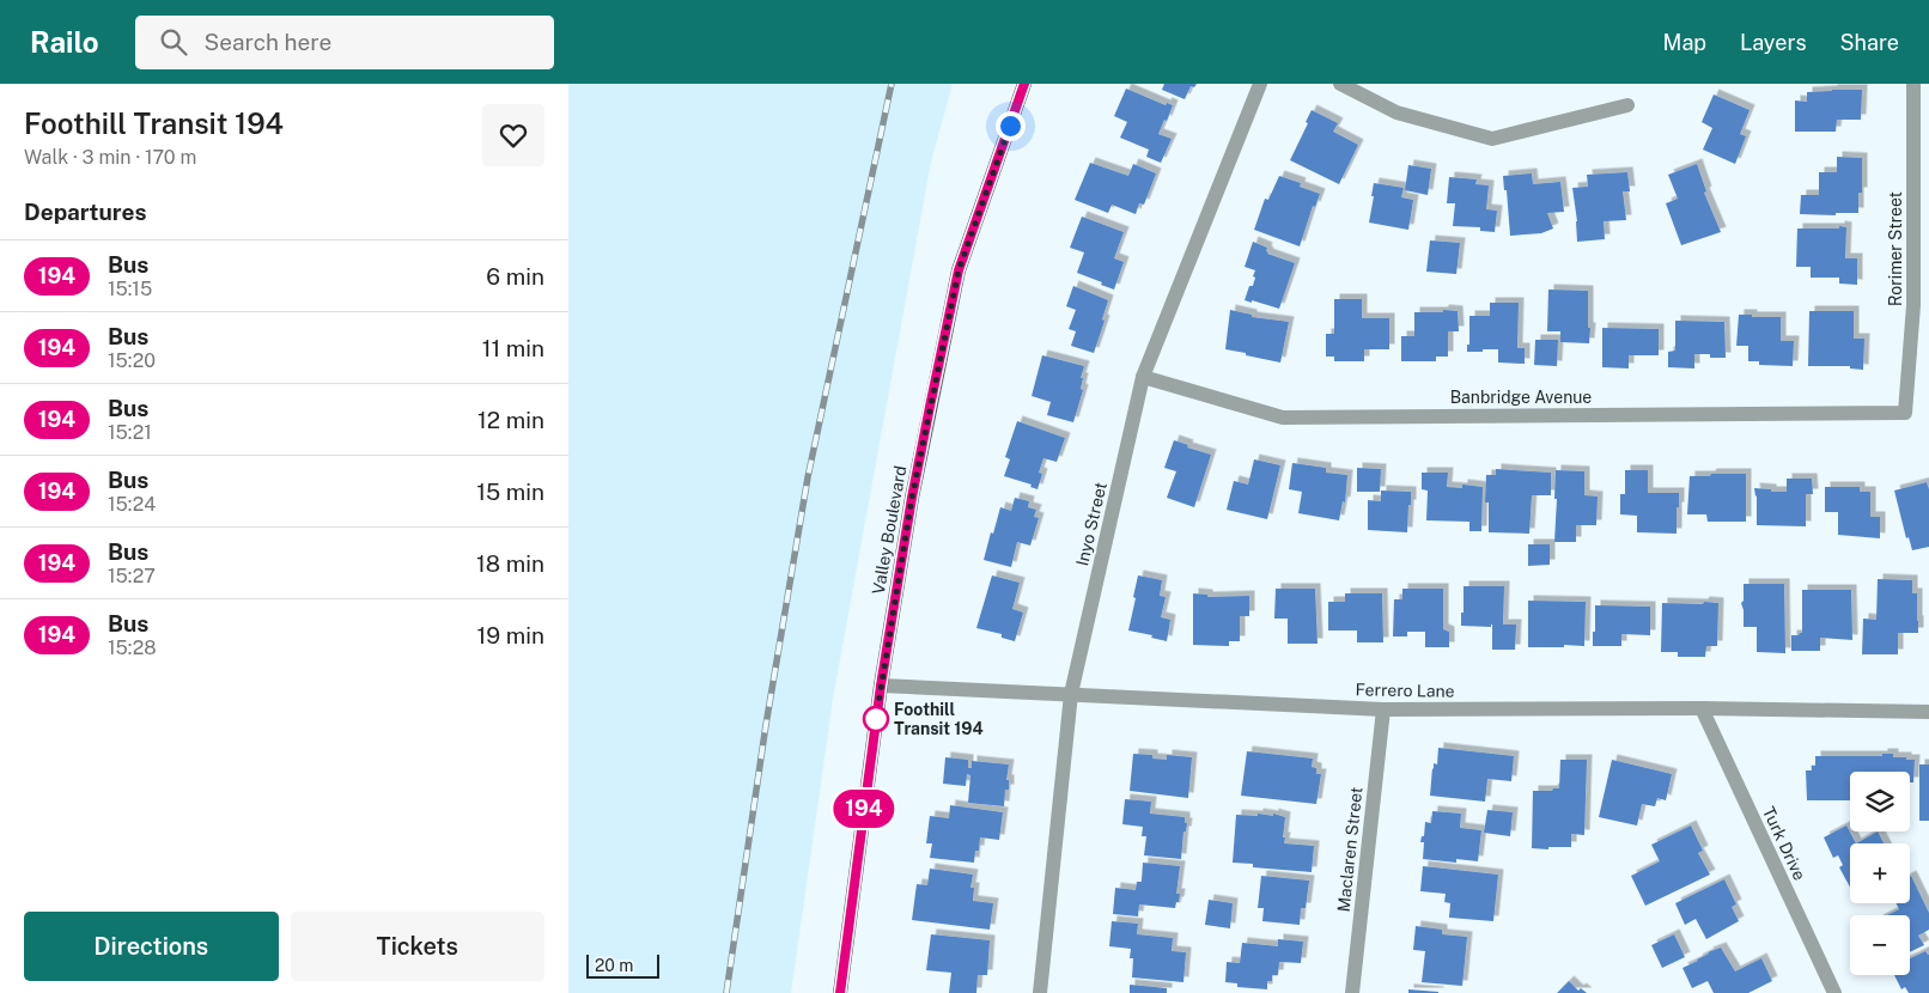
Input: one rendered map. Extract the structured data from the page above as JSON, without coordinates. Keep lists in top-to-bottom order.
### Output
{
  "streets": {
    "main road": ["Valley Boulevard"],
    "street": [
      "Rorimer Street",
      "Banbridge Avenue",
      "Inyo Street",
      "Ferrero Lane",
      "Turk Drive",
      "Maclaren Street"
    ]
  },
  "crossings": [
    ["Rorimer Street", "Banbridge Avenue"],
    ["Banbridge Avenue", "Inyo Street"],
    ["Inyo Street", "Ferrero Lane"],
    ["Valley Boulevard", "Ferrero Lane"],
    ["Ferrero Lane", "Turk Drive"],
    ["Ferrero Lane", "Maclaren Street"]
  ],
  "places": ["Foothill Transit 194"],
  "lines": ["bus line 194"],
  "scale_bar": "20 m",
  "page": {
    "header": "Railo",
    "search": "Search here",
    "nav": ["Map", "Layers", "Share"],
    "heading": [
      ["Foothill Transit 194", "Walk · 3 min · 170 m"],
      "Departures"
    ],
    "on_map": "194",
    "list": [
      {
        "mark": "194",
        "name": "Bus",
        "note": "15:15",
        "value": "6 min"
      },
      {
        "mark": "194",
        "name": "Bus",
        "note": "15:20",
        "value": "11 min"
      },
      {
        "mark": "194",
        "name": "Bus",
        "note": "15:21",
        "value": "12 min"
      },
      {
        "mark": "194",
        "name": "Bus",
        "note": "15:24",
        "value": "15 min"
      },
      {
        "mark": "194",
        "name": "Bus",
        "note": "15:27",
        "value": "18 min"
      },
      {
        "mark": "194",
        "name": "Bus",
        "note": "15:28",
        "value": "19 min"
      }
    ],
    "map_buttons": ["+", "−"],
    "buttons": ["Directions", "Tickets"],
    "scale": "20 m"
  }
}
